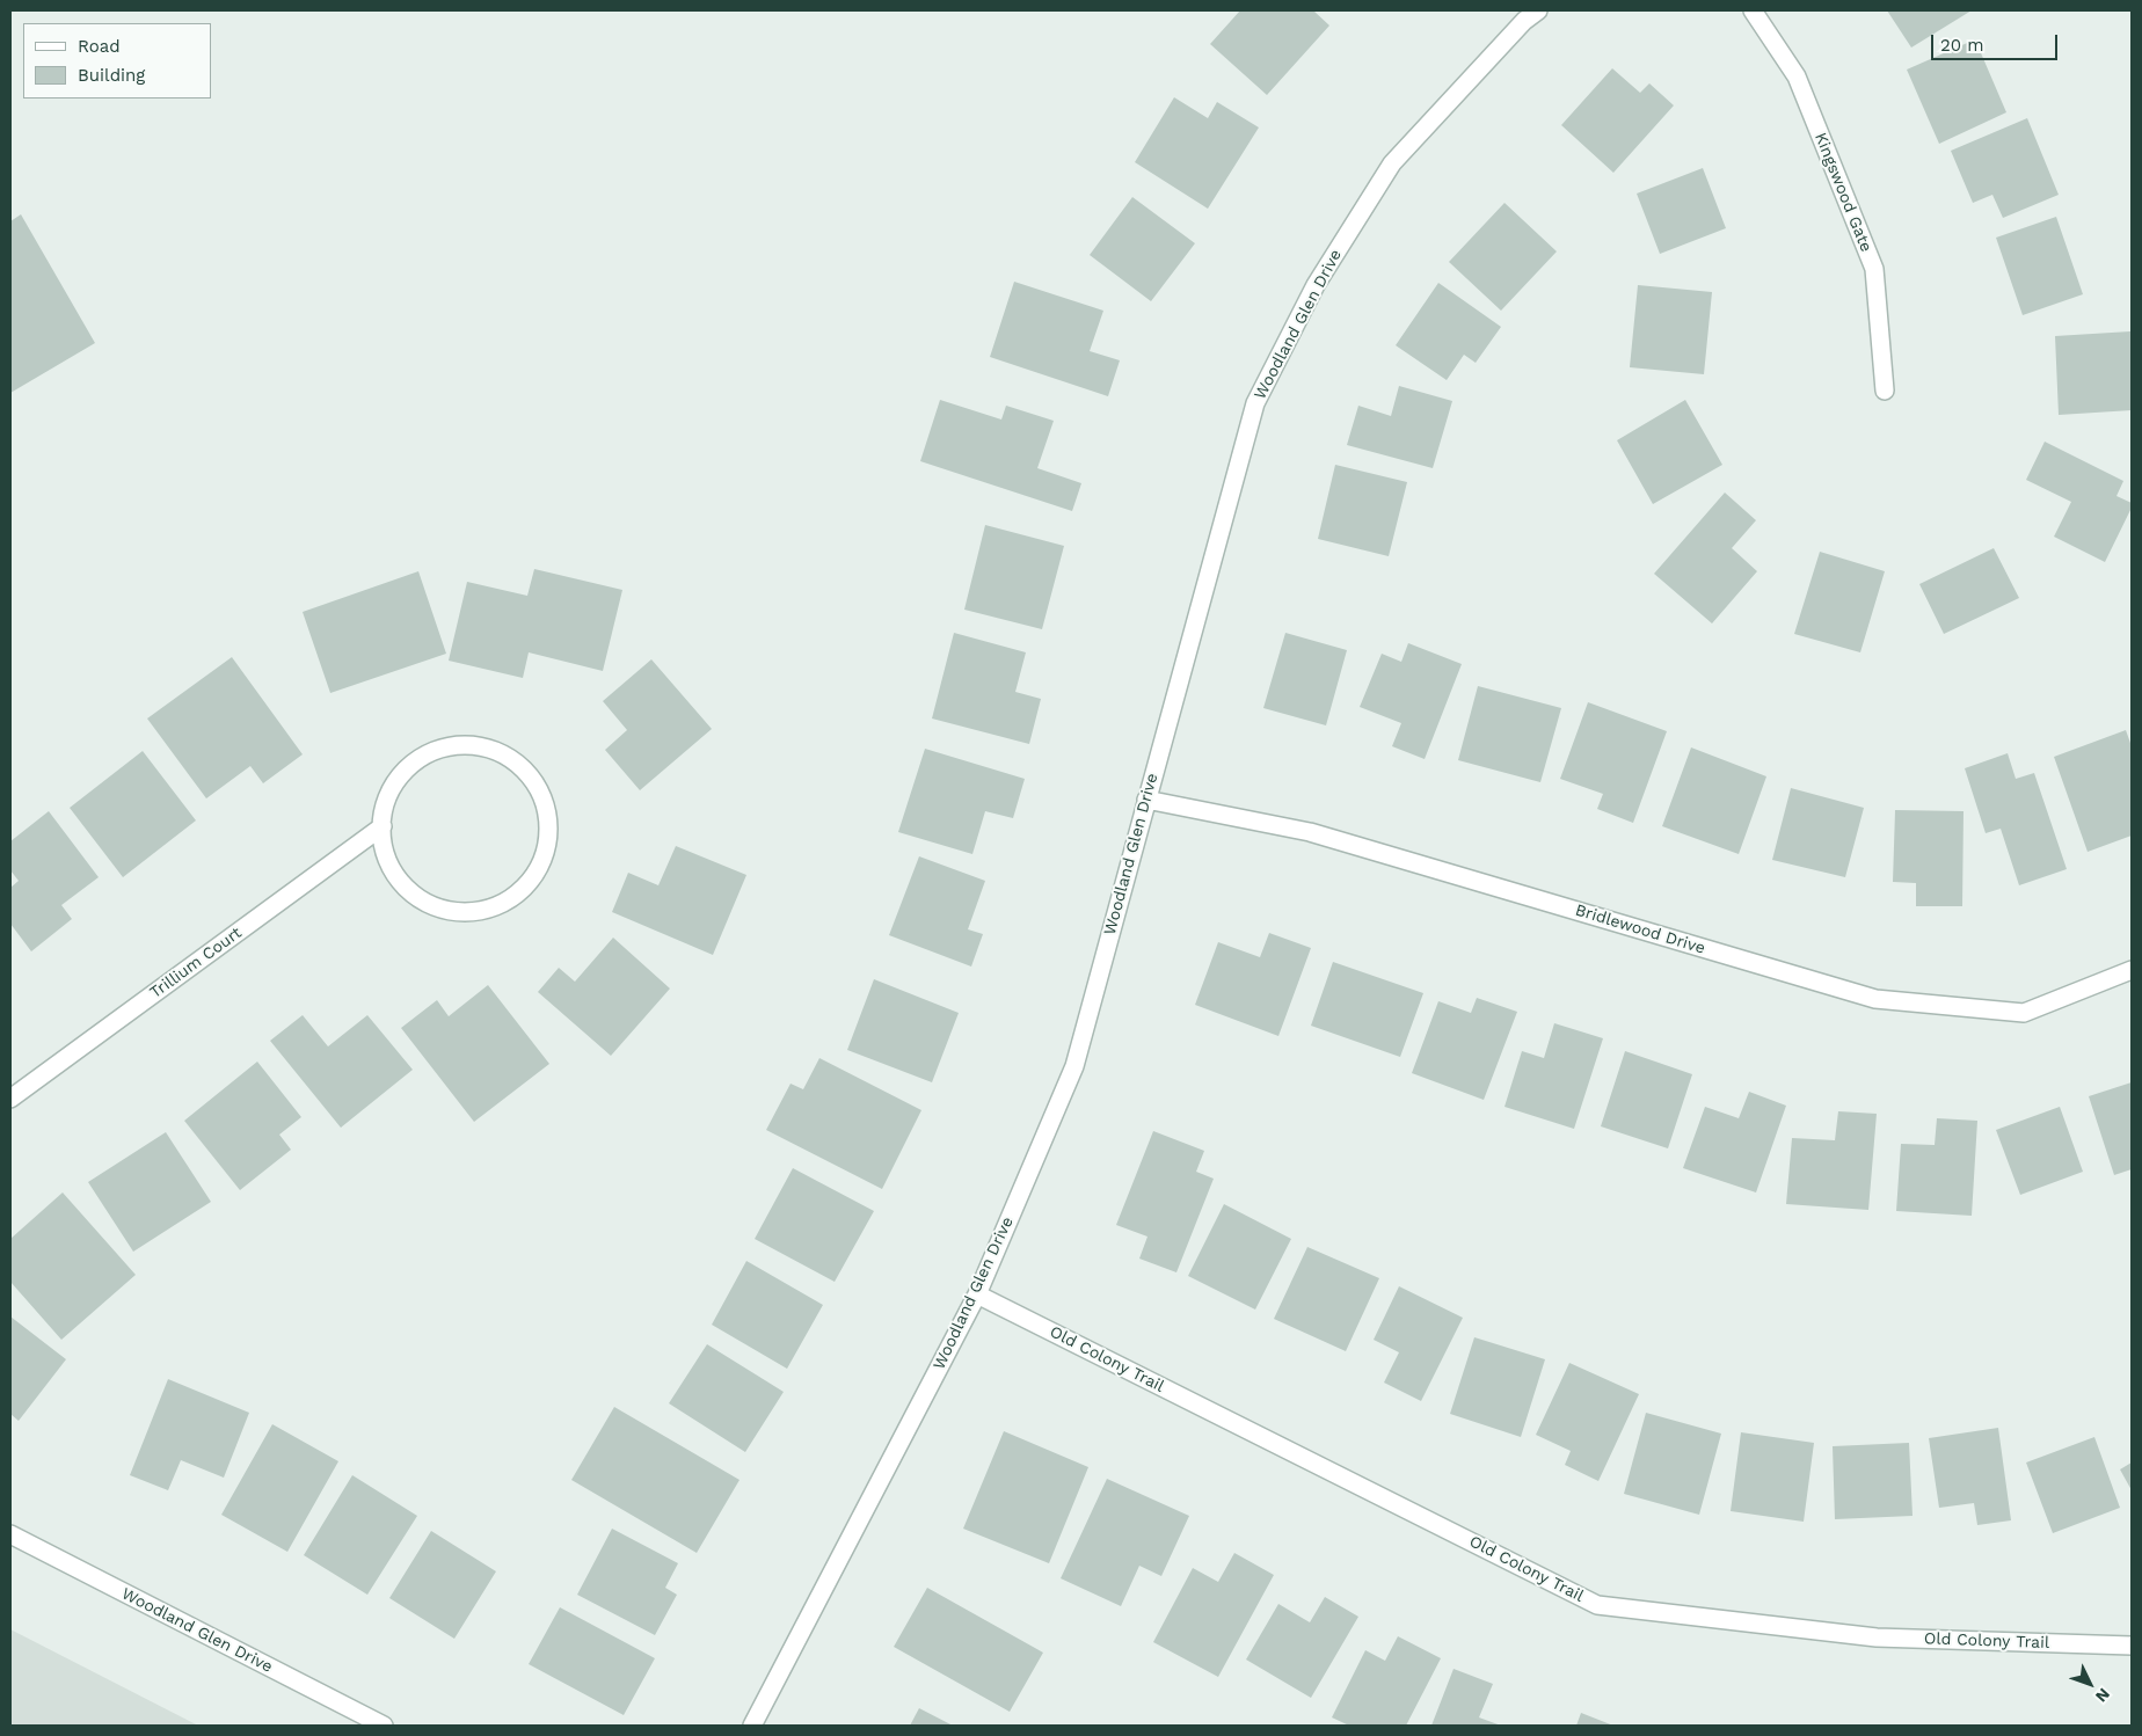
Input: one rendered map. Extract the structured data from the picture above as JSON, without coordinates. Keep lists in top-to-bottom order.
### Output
{
  "streets": {
    "street": [
      "Kingswood Gate",
      "Woodland Glen Drive",
      "Bridlewood Drive",
      "Trillium Court",
      "Old Colony Trail"
    ]
  },
  "crossings": [
    ["Woodland Glen Drive", "Bridlewood Drive"],
    ["Woodland Glen Drive", "Old Colony Trail"]
  ],
  "legend": ["Road", "Building"],
  "scale_bar": "20 m",
  "north": "bottom right"
}
